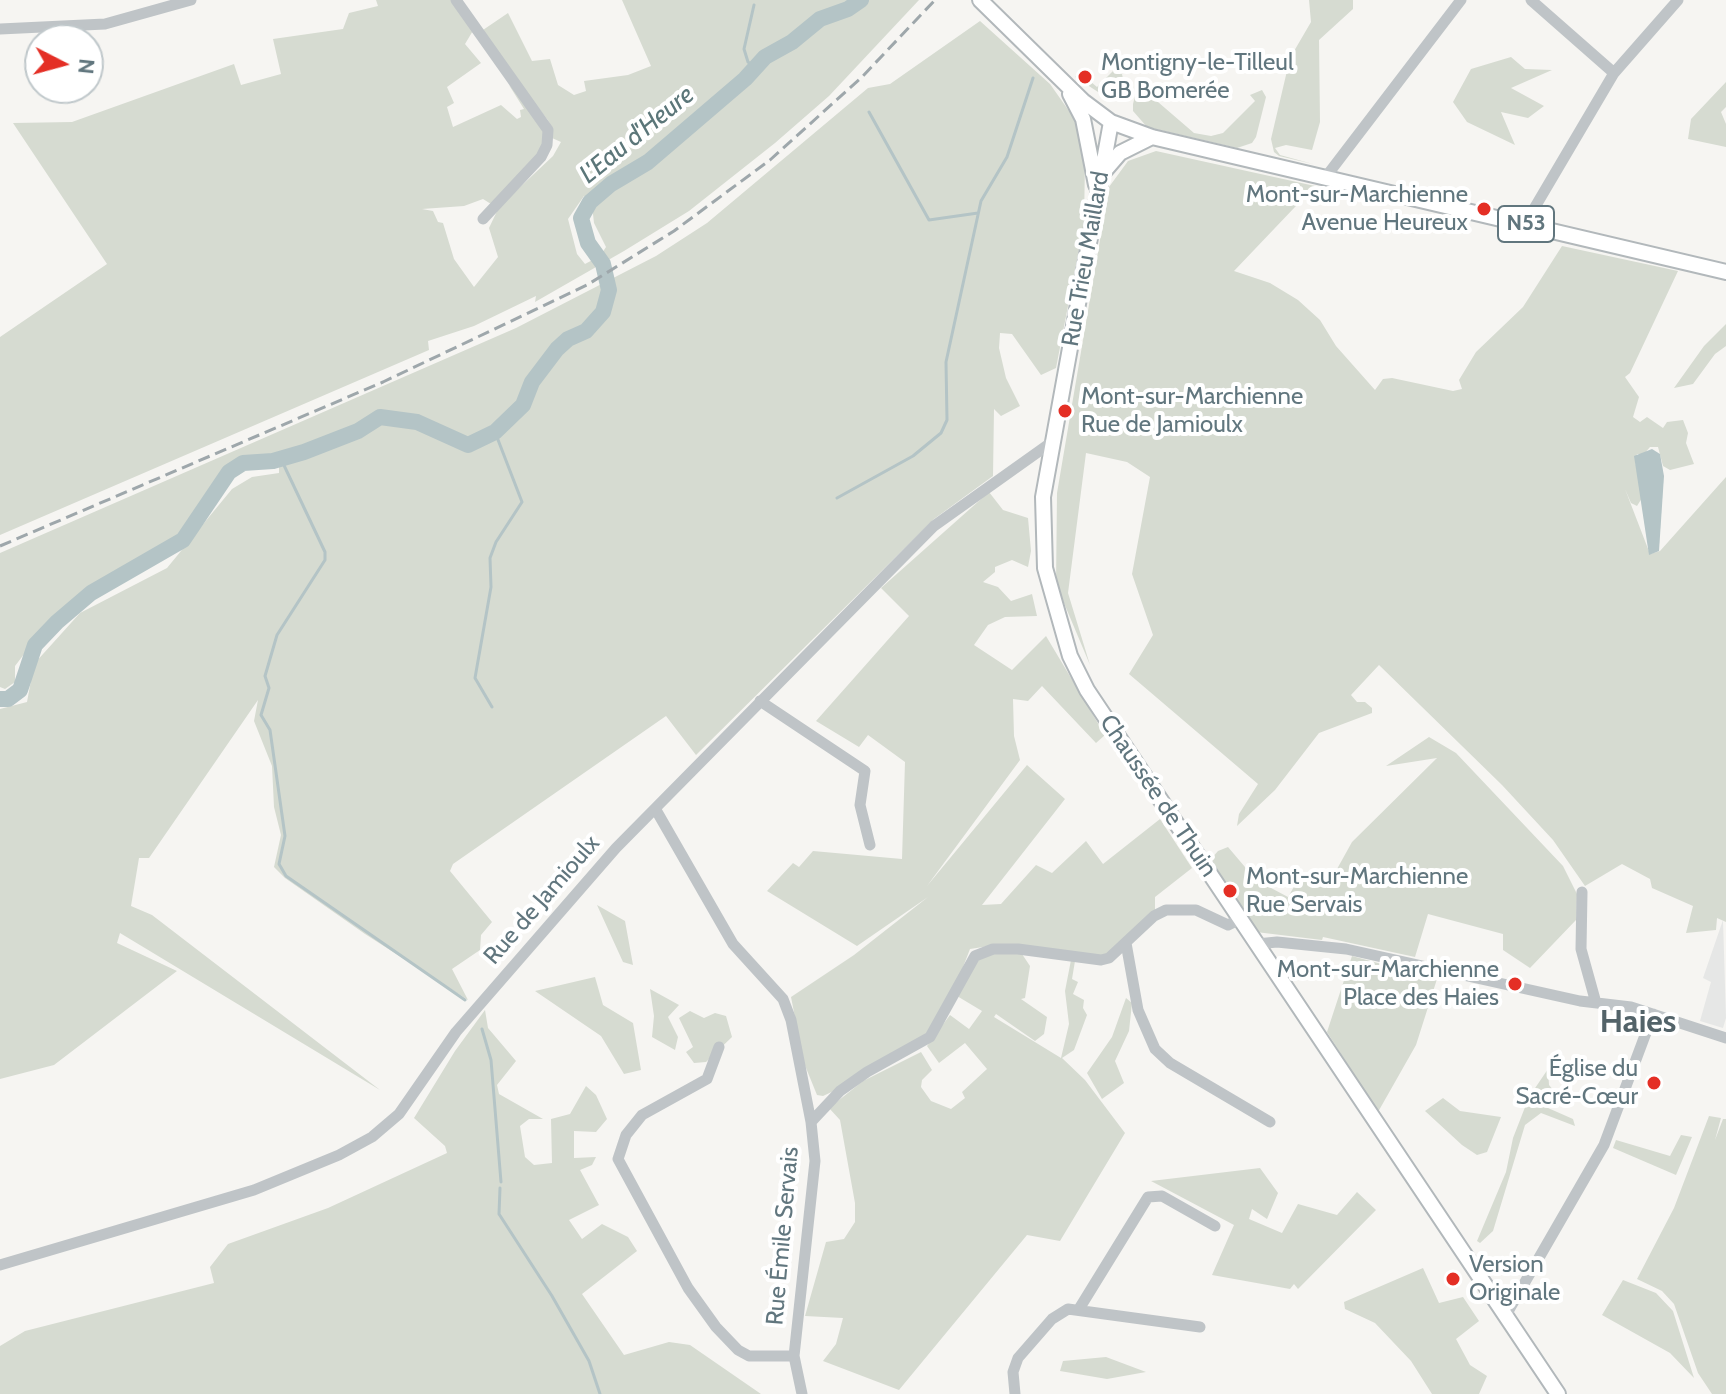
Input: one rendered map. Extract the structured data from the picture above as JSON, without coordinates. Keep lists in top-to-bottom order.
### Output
{
  "streets": {
    "main road": ["N53", "Rue Trieu Maillard", "Chaussée de Thuin"],
    "street": ["Rue de Jamioulx", "Rue Émile Servais"]
  },
  "crossings": [
    ["N53", "Rue Trieu Maillard"],
    ["Rue Trieu Maillard", "Chaussée de Thuin"],
    ["Rue Trieu Maillard", "Rue de Jamioulx"],
    ["Chaussée de Thuin", "Rue de Jamioulx"],
    ["Chaussée de Thuin", "Rue Émile Servais"]
  ],
  "districts": ["Haies"],
  "water": ["L'Eau d'Heure"],
  "places": [
    "Montigny-le-Tilleul GB Bomerée",
    "Mont-sur-Marchienne Avenue Heureux",
    "Mont-sur-Marchienne Rue de Jamioulx",
    "Mont-sur-Marchienne Rue Servais",
    "Mont-sur-Marchienne Place des Haies",
    "Église du Sacré-Cœur",
    "Version Originale"
  ],
  "north": "right"
}
